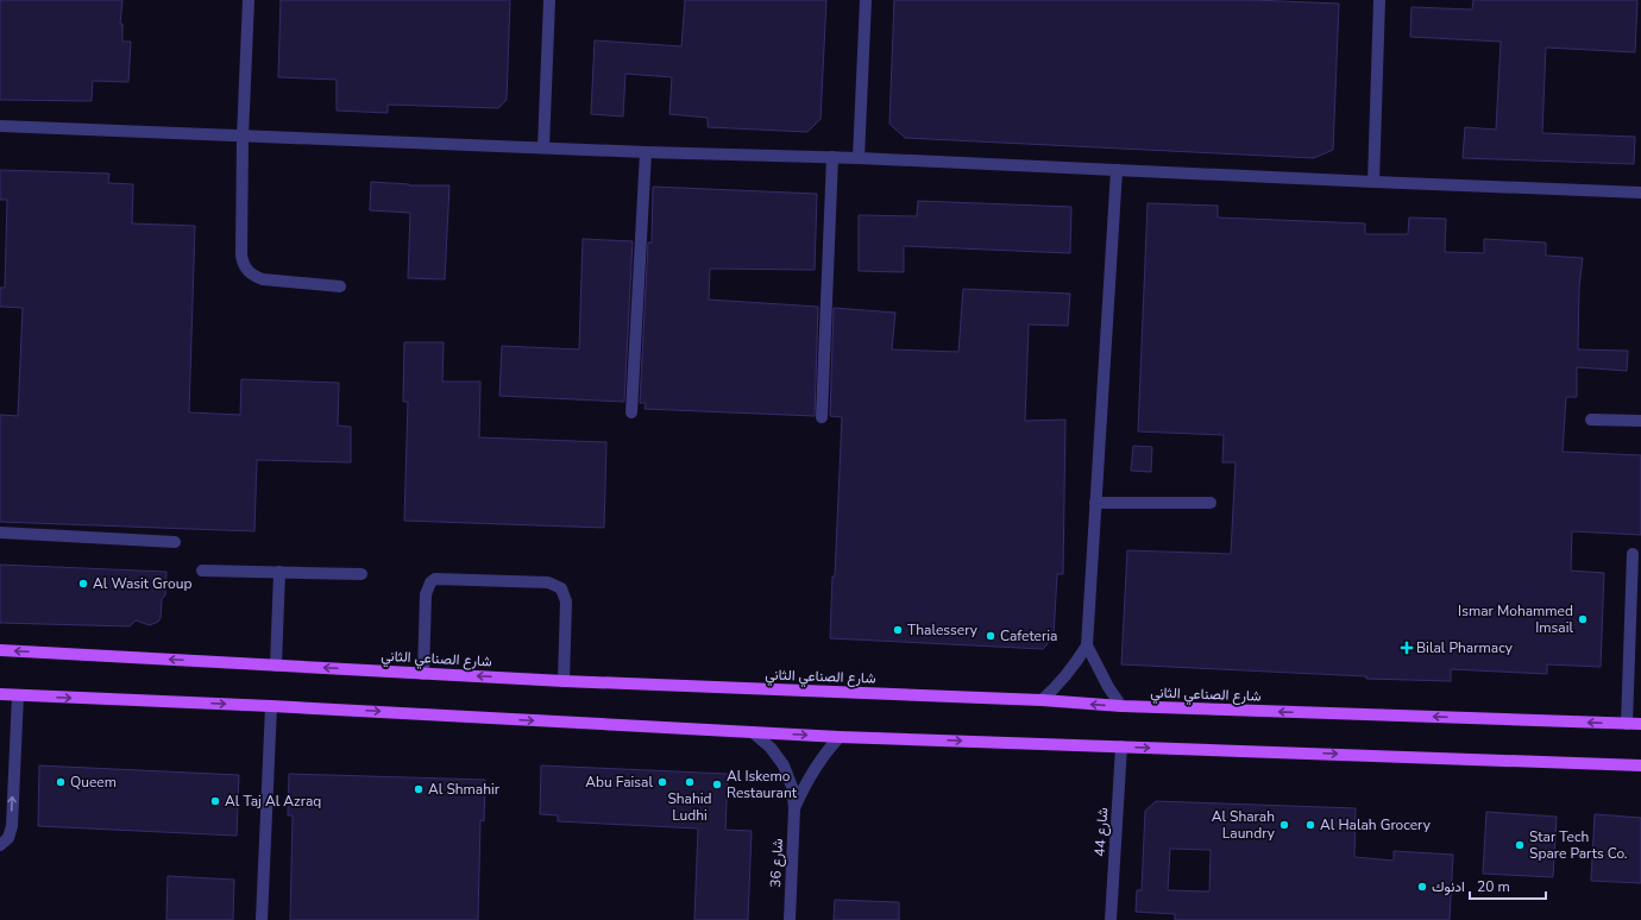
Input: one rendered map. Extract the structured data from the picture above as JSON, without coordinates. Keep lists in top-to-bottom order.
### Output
{
  "streets": {
    "main road": ["شارع الصناعي الثاني"],
    "lane": ["شارع 44", "شارع 36"]
  },
  "places": {
    "other": [
      "Al Wasit Group",
      "Ismar Mohammed Imsail",
      "Thalessery",
      "Cafeteria",
      "Queem",
      "Abu Faisal",
      "Shahid Ludhi",
      "Al Iskemo Restaurant",
      "Al Shmahir",
      "Al Taj Al Azraq",
      "Al Sharah Laundry",
      "Al Halah Grocery",
      "Star Tech Spare Parts Co.",
      "ادنوك"
    ],
    "health": ["Bilal Pharmacy"]
  },
  "scale_bar": "20 m"
}
